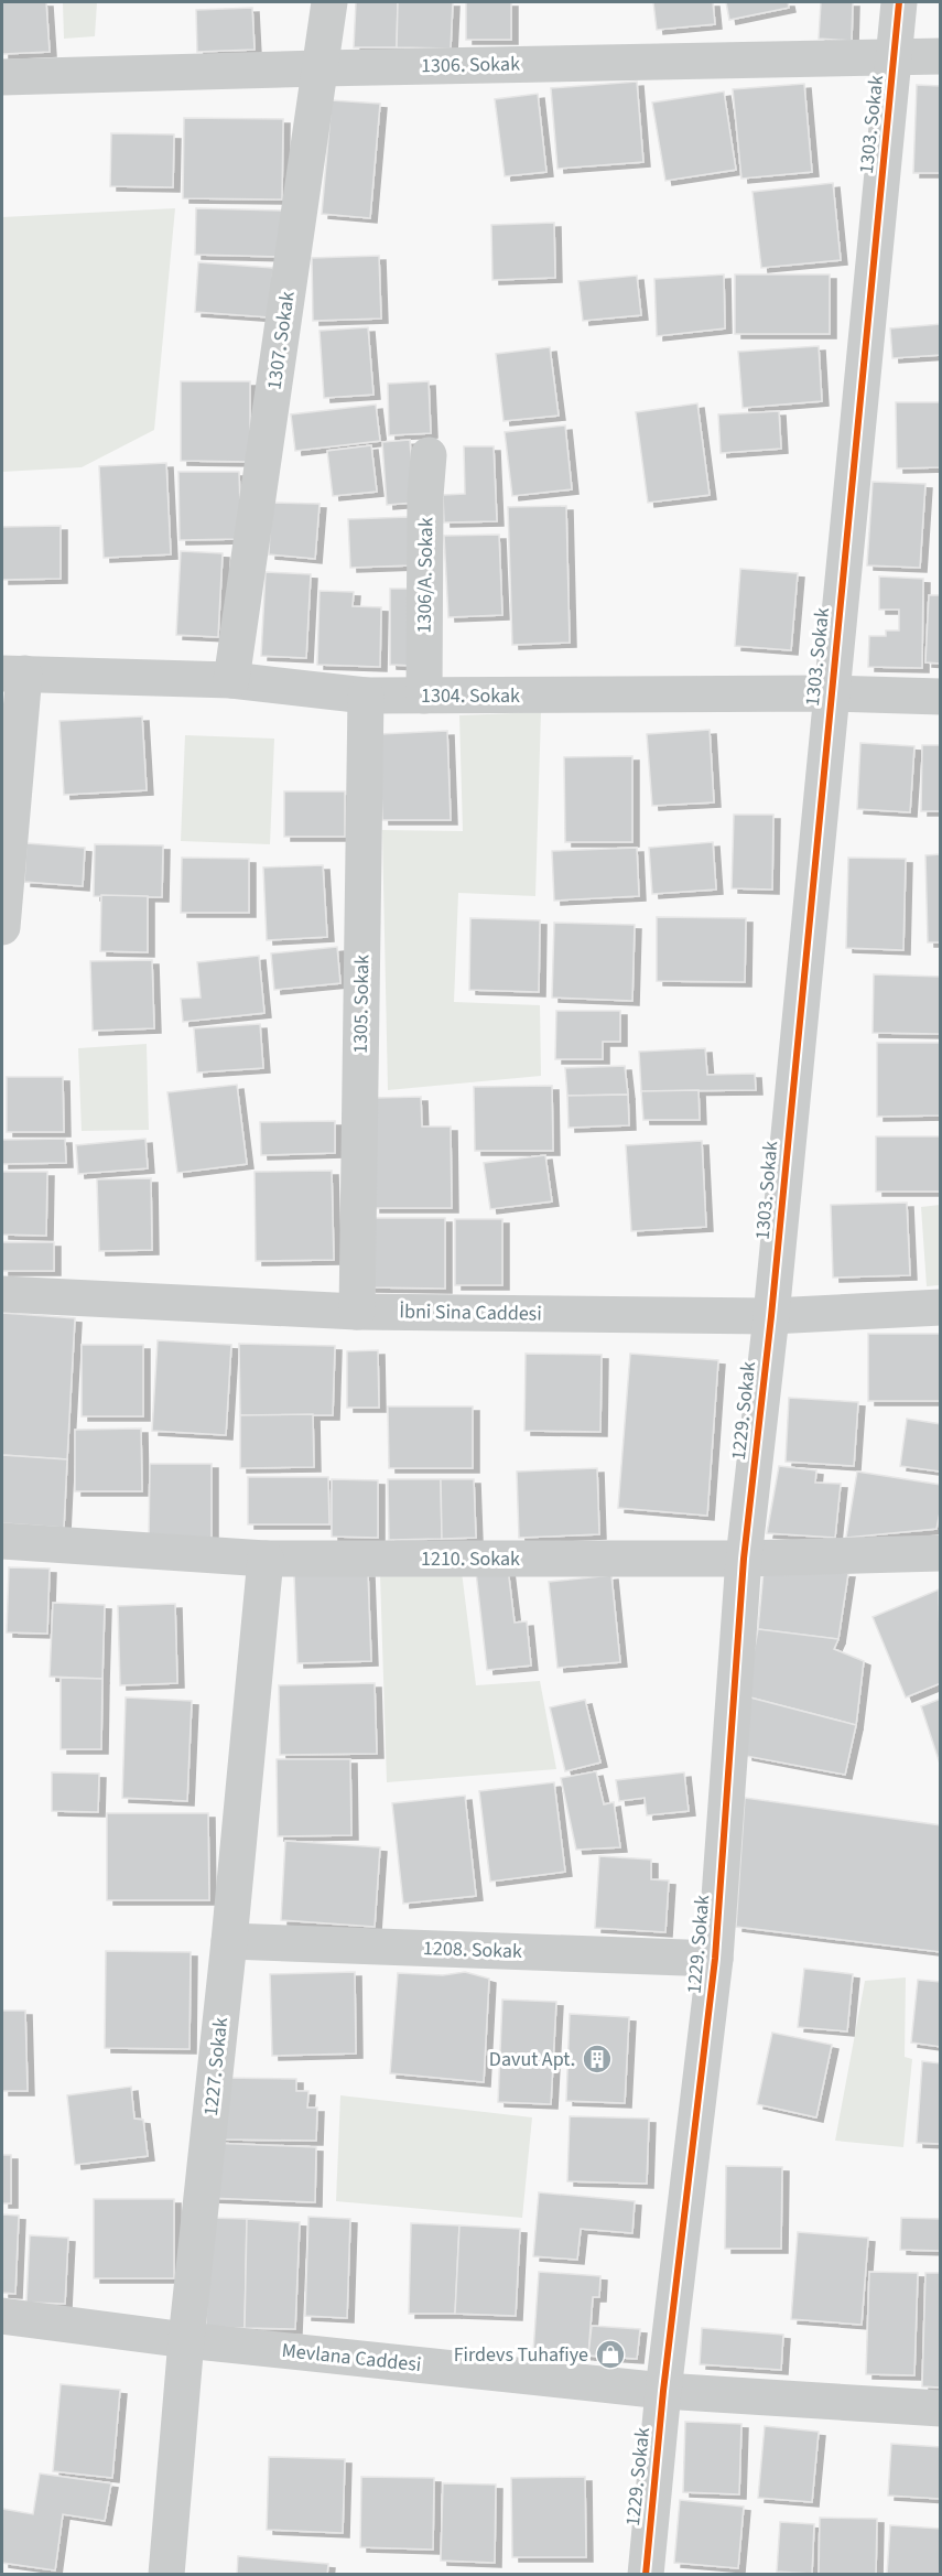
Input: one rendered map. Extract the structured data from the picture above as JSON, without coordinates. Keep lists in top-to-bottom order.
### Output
{
  "streets": {
    "street": [
      "1306. Sokak",
      "1303. Sokak",
      "1307. Sokak",
      "1306/A. Sokak",
      "1304. Sokak",
      "1305. Sokak",
      "İbni Sina Caddesi",
      "1229. Sokak",
      "1210. Sokak",
      "1208. Sokak",
      "1227. Sokak",
      "Mevlana Caddesi"
    ]
  },
  "crossings": [
    ["1306. Sokak", "1303. Sokak"],
    ["1306. Sokak", "1307. Sokak"],
    ["1303. Sokak", "1304. Sokak"],
    ["1303. Sokak", "İbni Sina Caddesi"],
    ["1303. Sokak", "1229. Sokak"],
    ["1307. Sokak", "1304. Sokak"],
    ["1306/A. Sokak", "1304. Sokak"],
    ["1304. Sokak", "1305. Sokak"],
    ["1305. Sokak", "İbni Sina Caddesi"],
    ["İbni Sina Caddesi", "1229. Sokak"],
    ["1229. Sokak", "1210. Sokak"],
    ["1229. Sokak", "1208. Sokak"],
    ["1229. Sokak", "Mevlana Caddesi"],
    ["1210. Sokak", "1227. Sokak"],
    ["1208. Sokak", "1227. Sokak"],
    ["1227. Sokak", "Mevlana Caddesi"]
  ],
  "places": {
    "building": ["Davut Apt."],
    "shop": ["Firdevs Tuhafiye"]
  }
}
